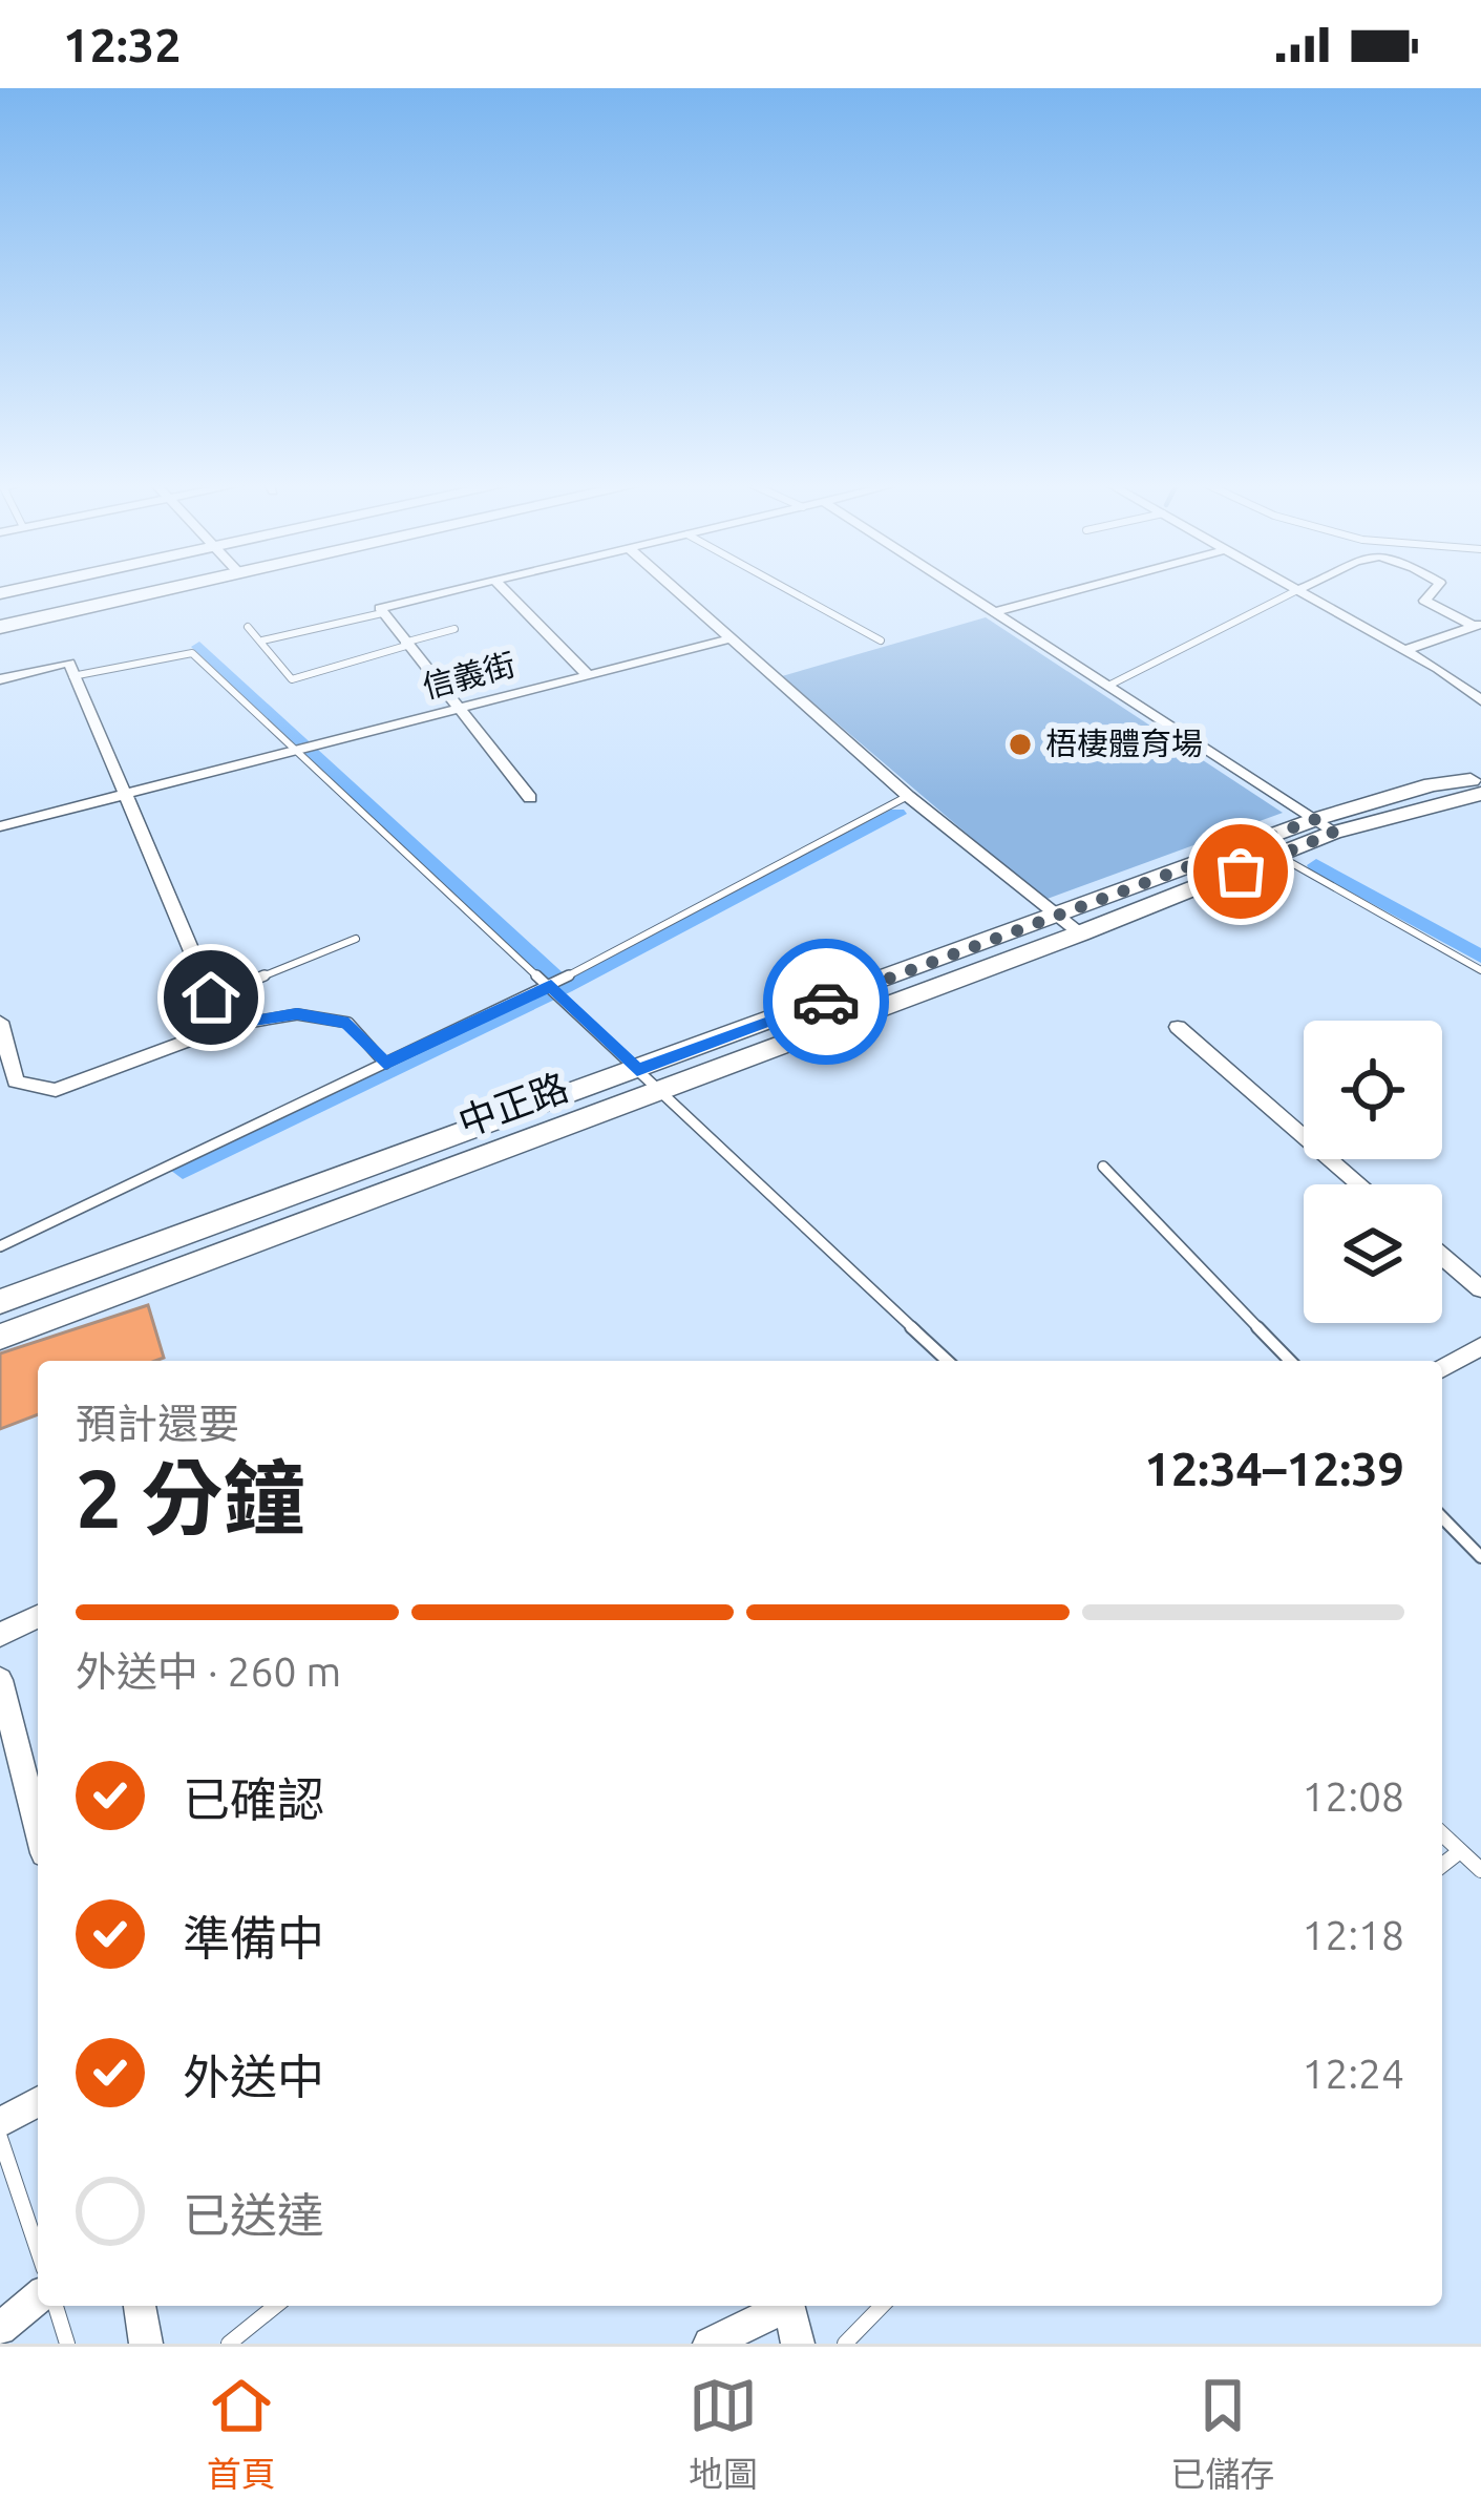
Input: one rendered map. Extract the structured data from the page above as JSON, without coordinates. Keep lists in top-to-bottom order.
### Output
{
  "streets": {
    "street": ["信義街", "中正路"]
  },
  "places": ["梧棲體育場"],
  "page": {
    "status": "12:32",
    "heading": ["2 分鐘", "預計還要", "12:34–12:39"],
    "bar": "外送中 · 260 m",
    "list": [
      ["已確認", "12:08"],
      ["準備中", "12:18"],
      ["外送中", "12:24"],
      "已送達"
    ],
    "tabs": ["首頁", "地圖", "已儲存"]
  }
}
